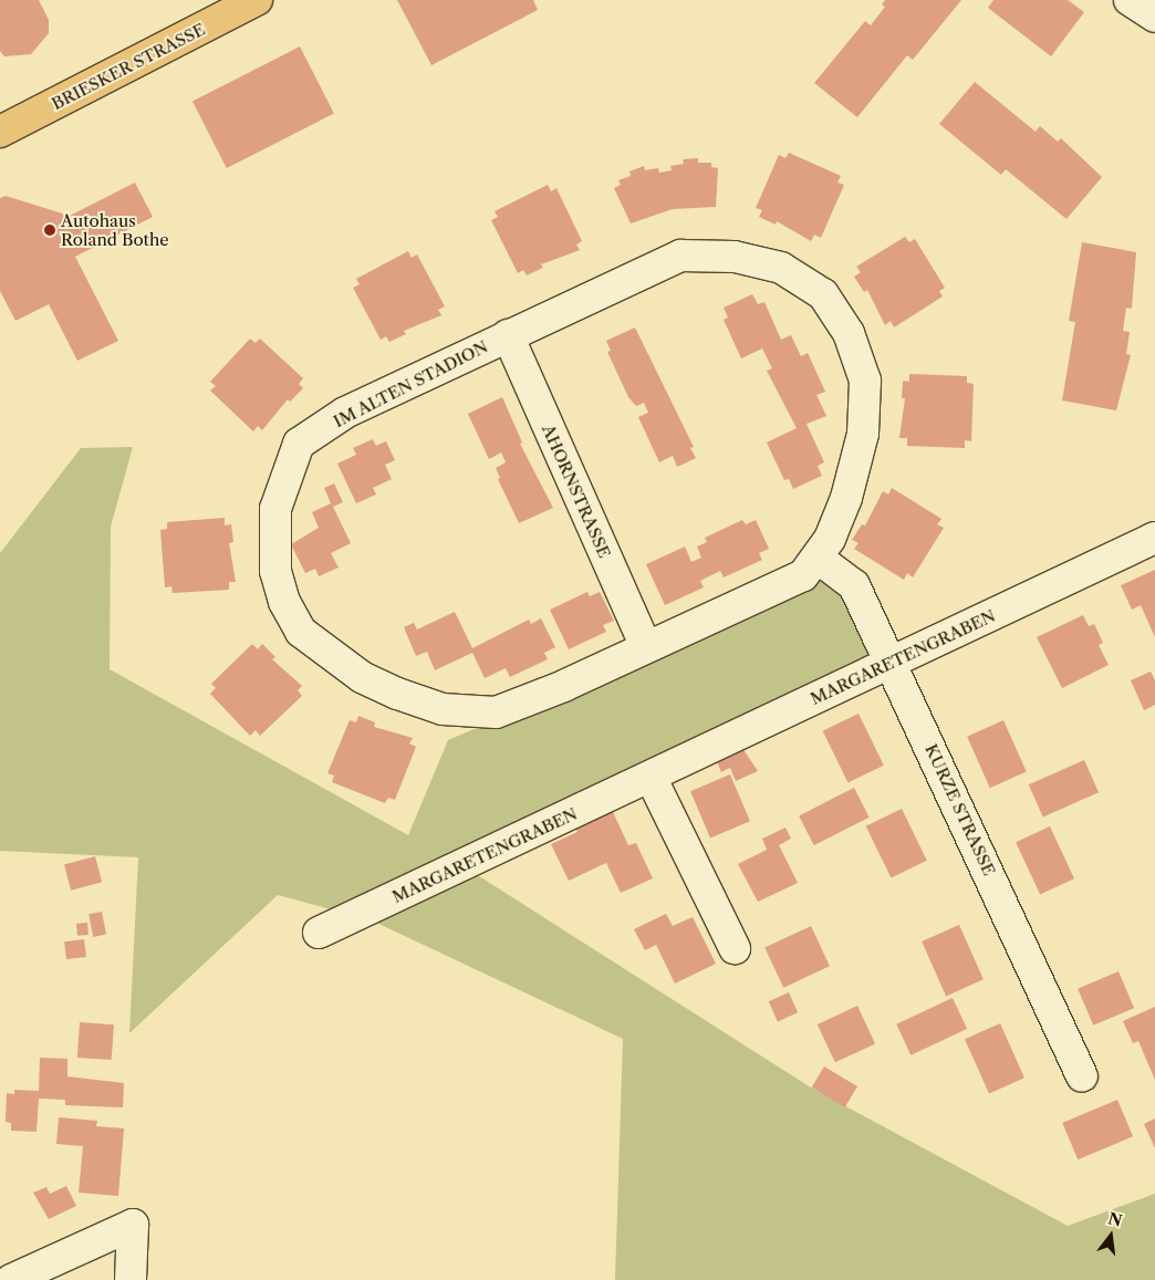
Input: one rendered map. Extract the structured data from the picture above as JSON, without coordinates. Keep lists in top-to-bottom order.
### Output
{
  "streets": {
    "main road": ["BRIESKER STRASSE"],
    "street": [
      "IM ALTEN STADION",
      "AHORNSTRASSE",
      "MARGARETENGRABEN",
      "KURZE STRASSE"
    ]
  },
  "crossings": [
    ["IM ALTEN STADION", "AHORNSTRASSE"],
    ["IM ALTEN STADION", "KURZE STRASSE"],
    ["MARGARETENGRABEN", "KURZE STRASSE"]
  ],
  "places": ["Autohaus Roland Bothe"],
  "north": "top"
}
